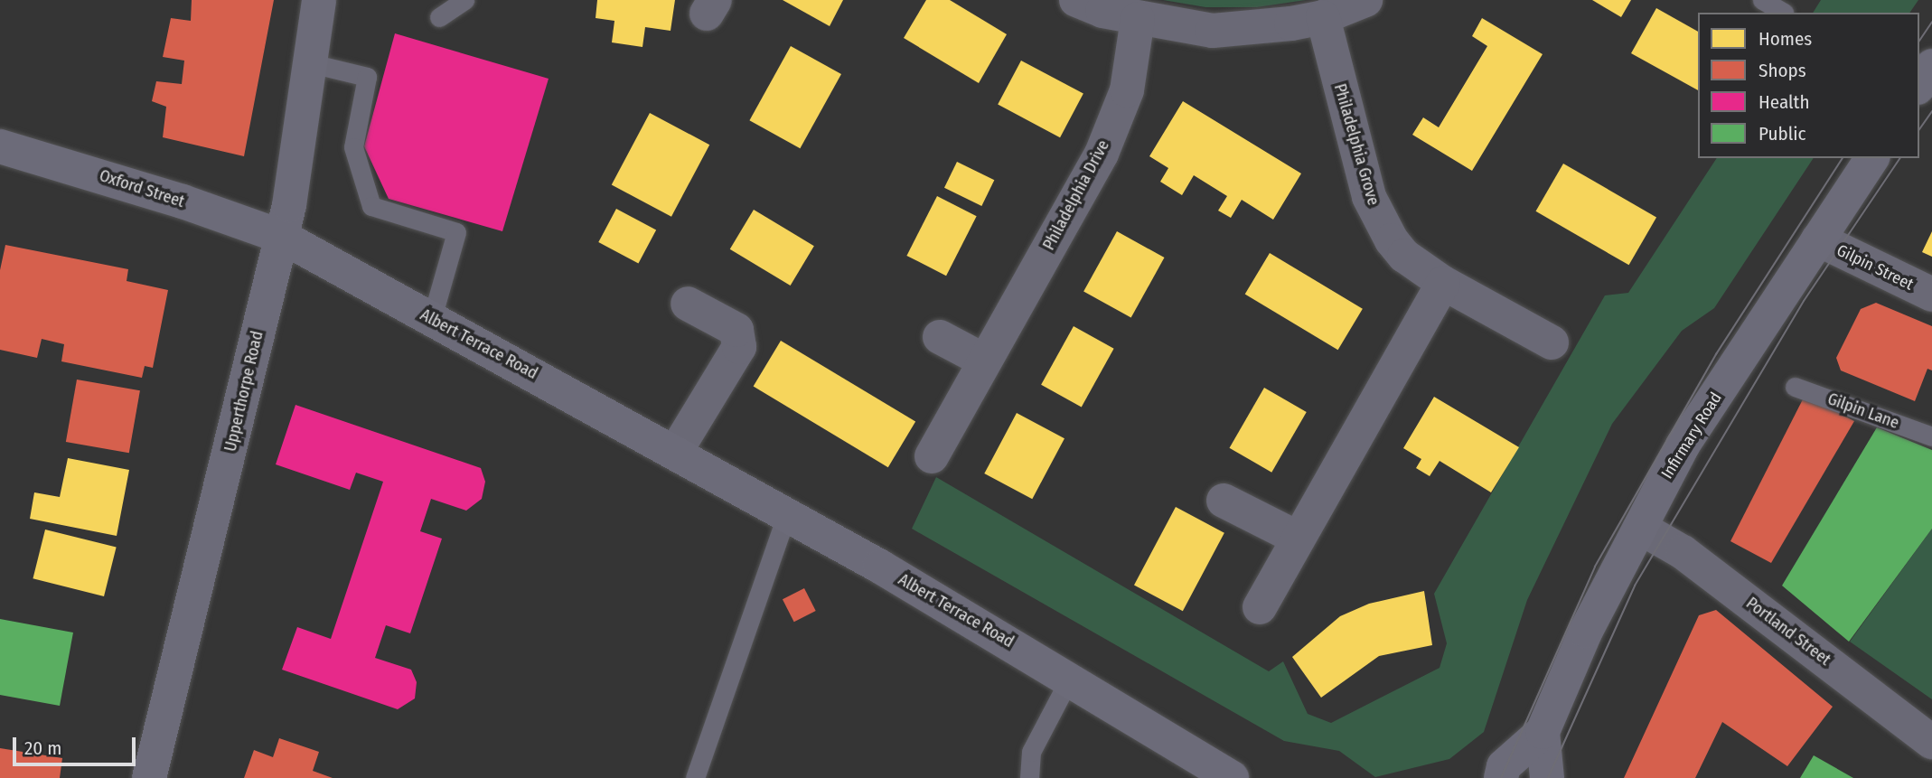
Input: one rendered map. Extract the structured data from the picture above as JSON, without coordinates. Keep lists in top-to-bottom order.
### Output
{
  "streets": {
    "street": [
      "Philadelphia Grove",
      "Oxford Street",
      "Philadelphia Drive",
      "Gilpin Street",
      "Albert Terrace Road",
      "Upperthorpe Road",
      "Infirmary Road",
      "Portland Street"
    ],
    "lane": ["Gilpin Lane"]
  },
  "crossings": [
    ["Oxford Street", "Albert Terrace Road"],
    ["Oxford Street", "Upperthorpe Road"],
    ["Gilpin Street", "Infirmary Road"],
    ["Albert Terrace Road", "Upperthorpe Road"],
    ["Infirmary Road", "Portland Street"]
  ],
  "legend": [
    "Homes",
    "Shops",
    "Health",
    "Public"
  ],
  "scale_bar": "20 m"
}
